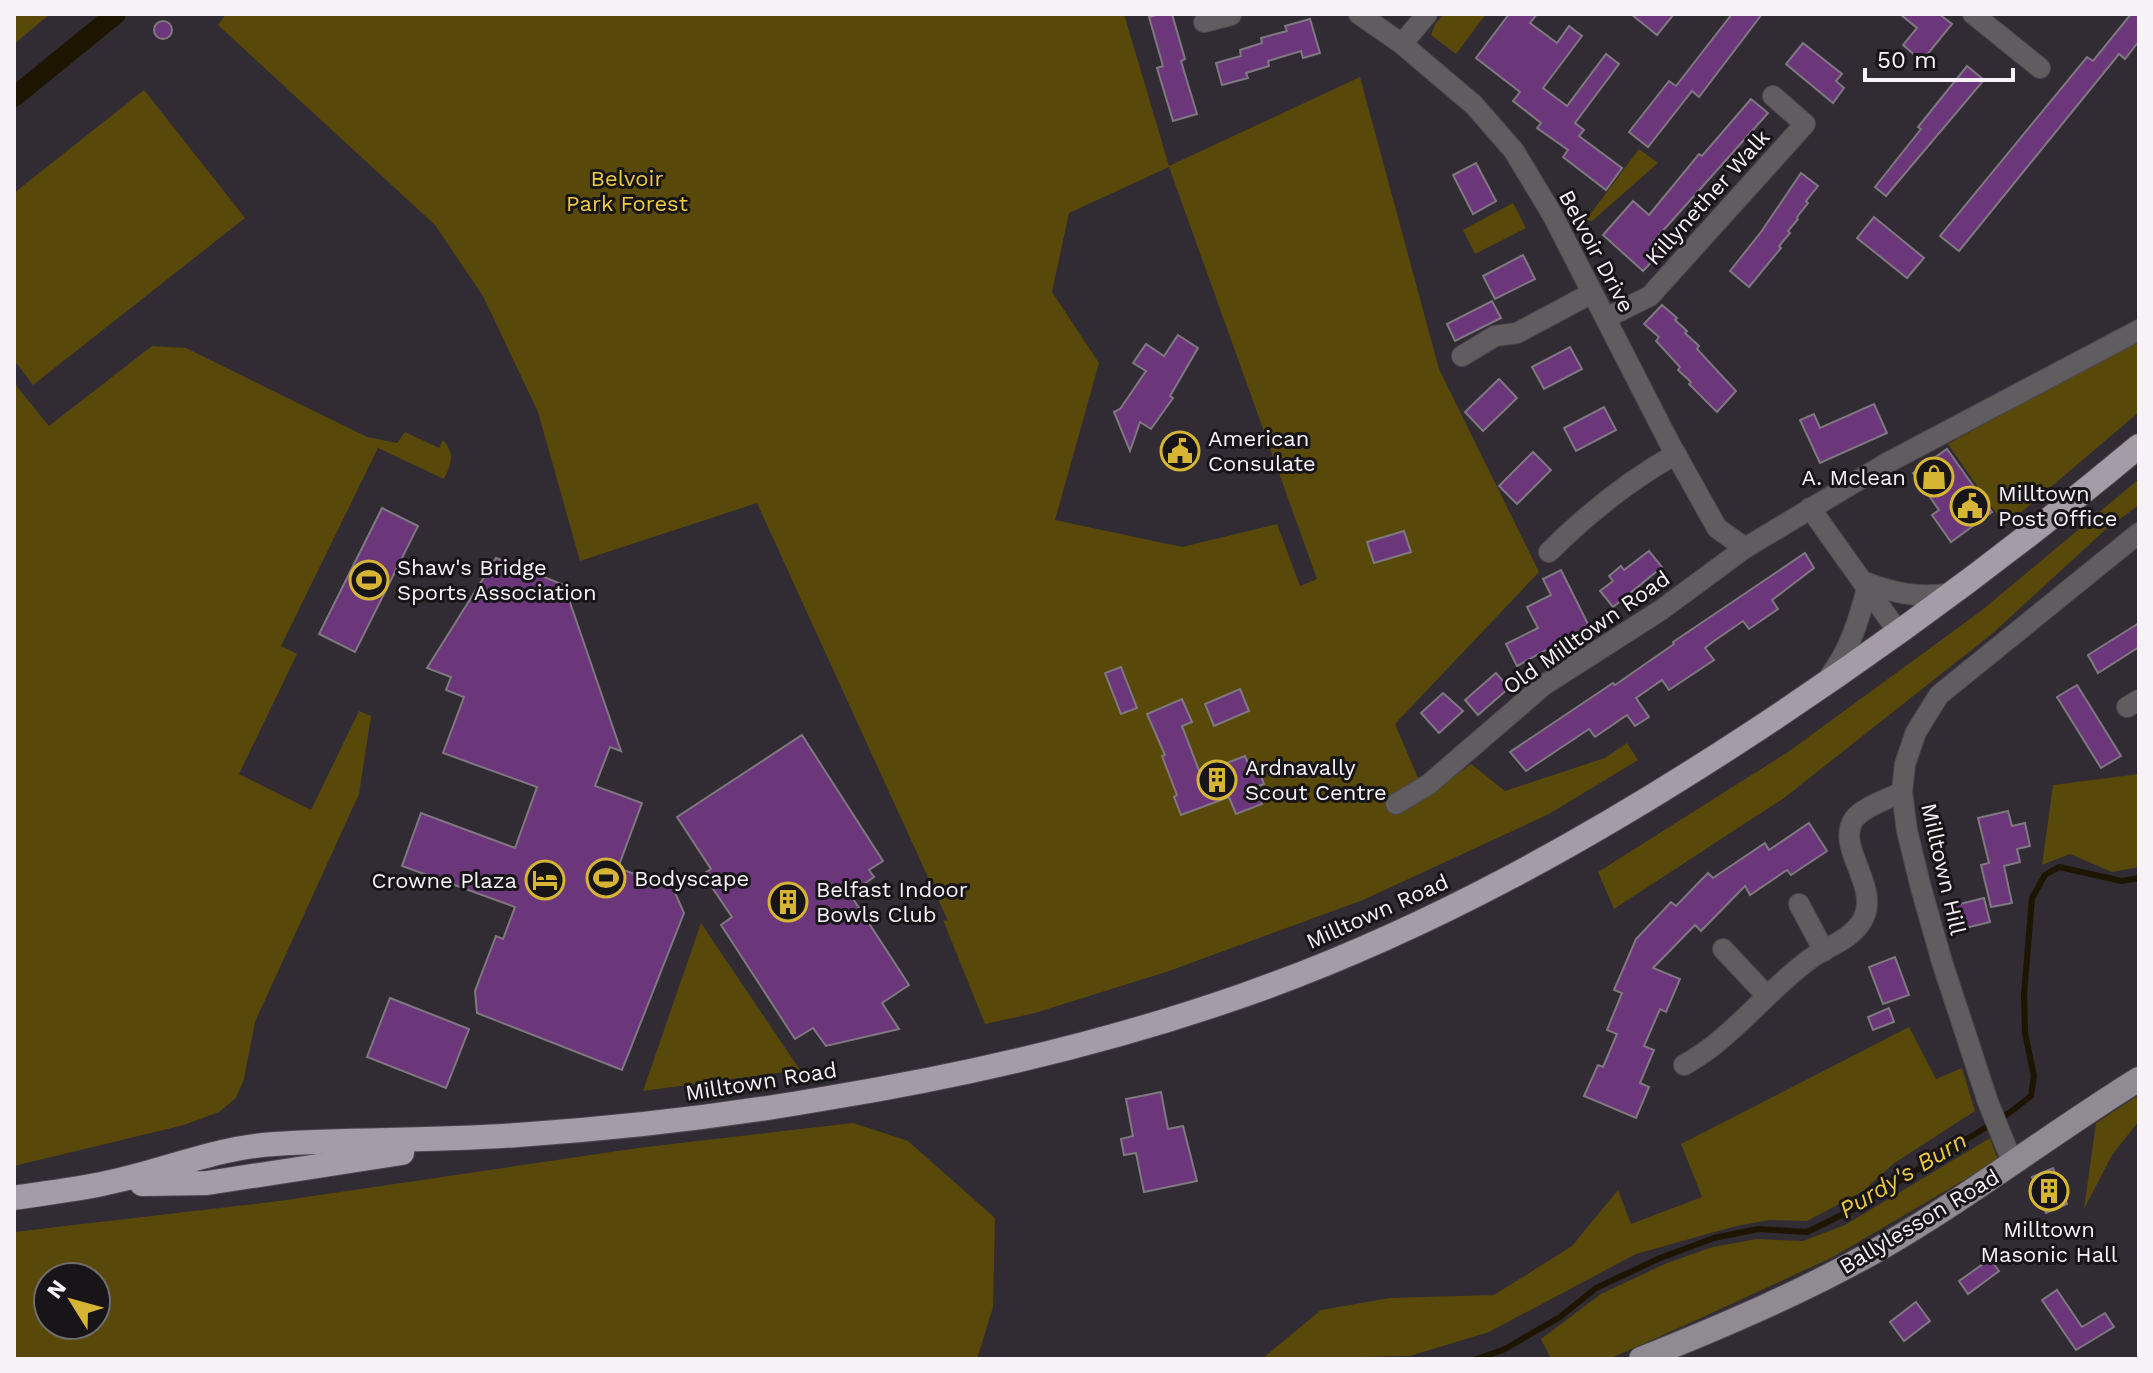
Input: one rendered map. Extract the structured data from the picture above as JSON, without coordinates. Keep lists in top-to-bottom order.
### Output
{
  "streets": {
    "highway": ["Milltown Road"],
    "main road": ["Ballylesson Road"],
    "street": [
      "Killynether Walk",
      "Belvoir Drive",
      "Old Milltown Road",
      "Milltown Hill"
    ]
  },
  "crossings": [
    ["Killynether Walk", "Belvoir Drive"],
    ["Belvoir Drive", "Old Milltown Road"],
    ["Milltown Hill", "Ballylesson Road"]
  ],
  "water": ["Purdy's Burn"],
  "parks": ["Belvoir Park Forest"],
  "places": {
    "public building": ["American Consulate", "Milltown Post Office"],
    "shop": ["A. Mclean"],
    "sports": ["Shaw's Bridge Sports Association", "Bodyscape"],
    "building": ["Ardnavally Scout Centre", "Belfast Indoor Bowls Club", "Milltown Masonic Hall"],
    "hotel": ["Crowne Plaza"]
  },
  "scale_bar": "50 m",
  "north": "top left"
}
